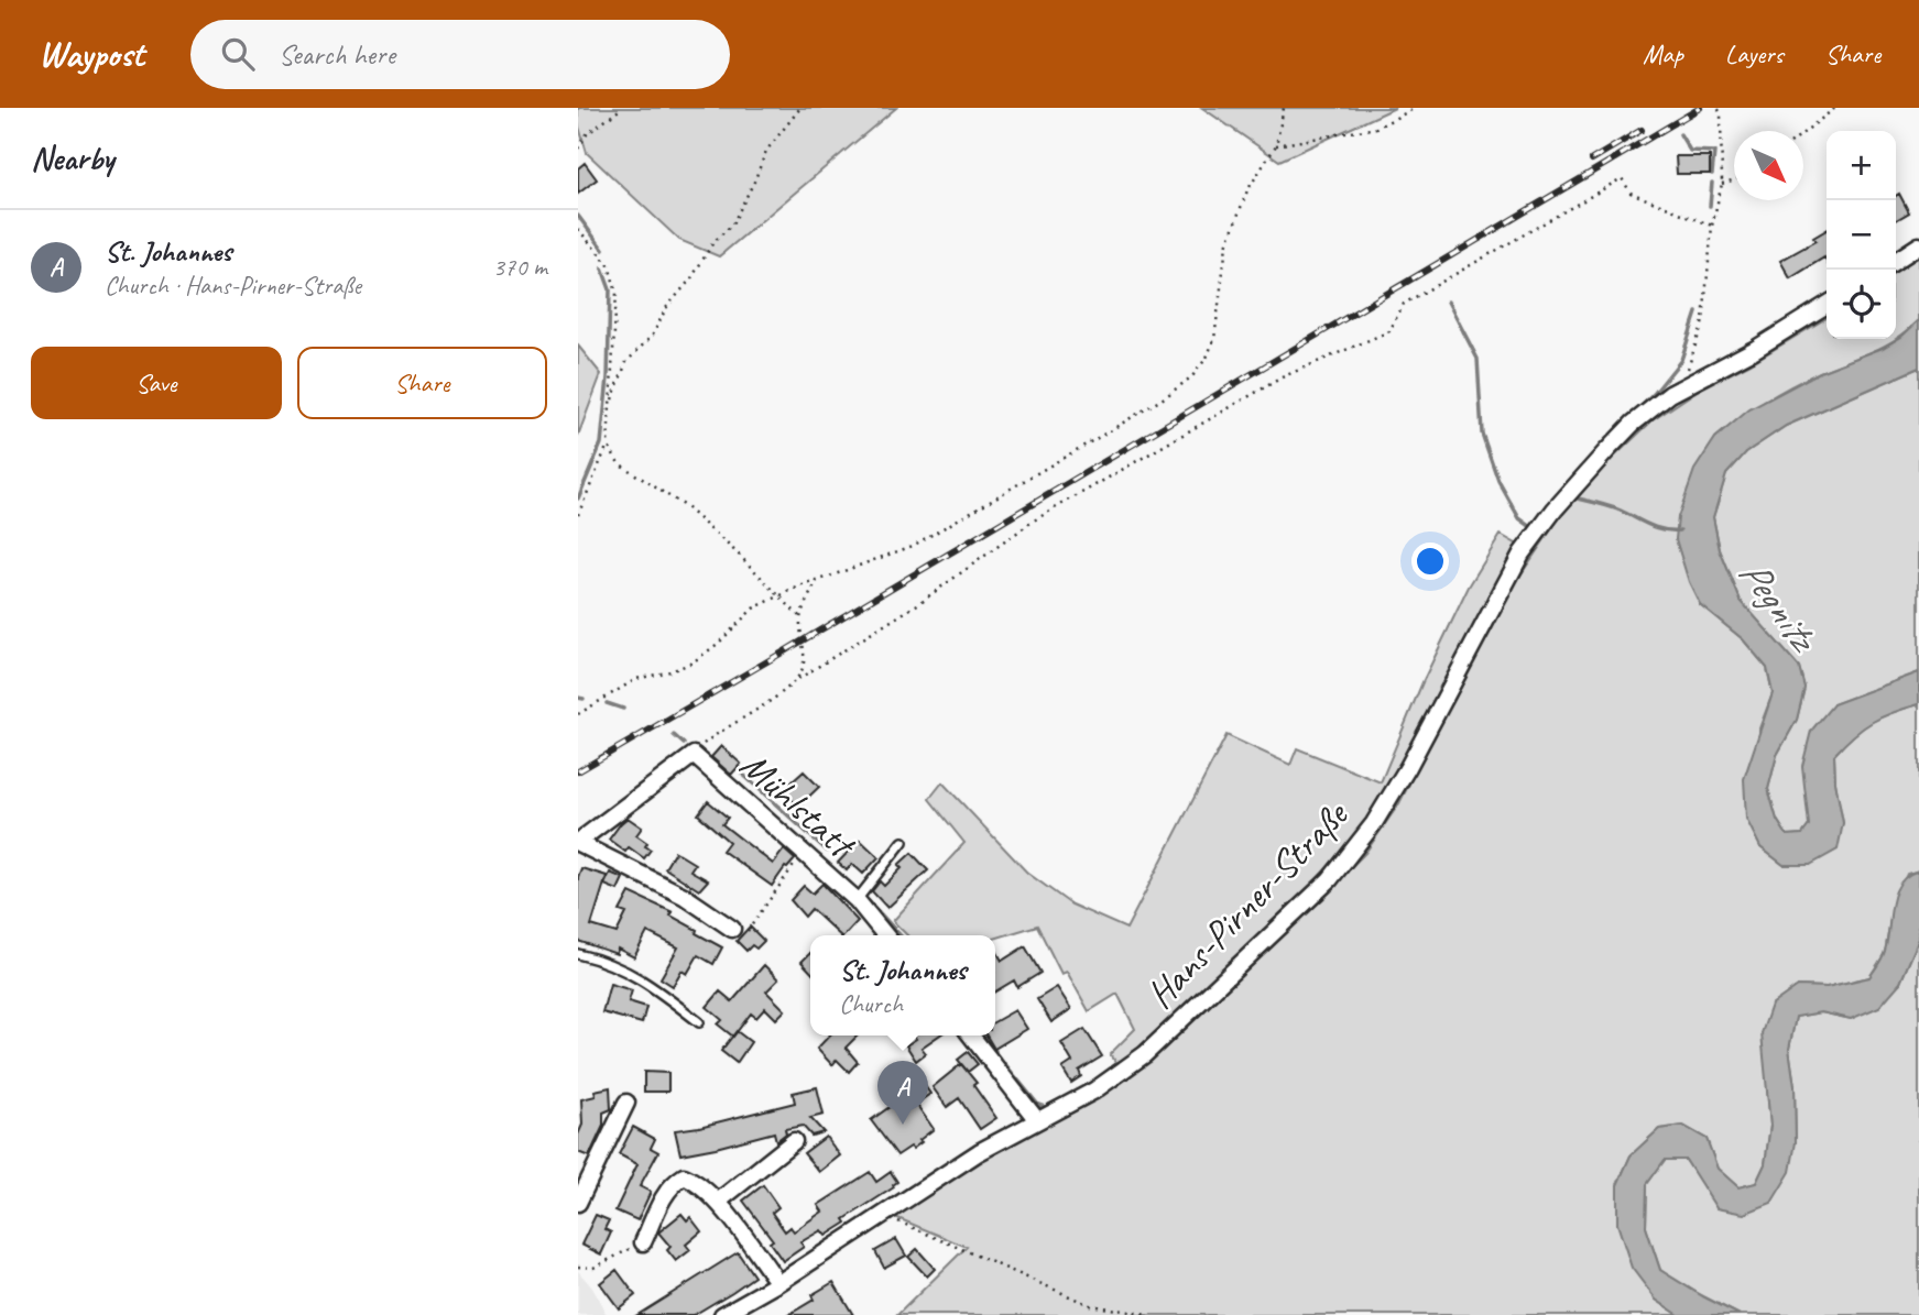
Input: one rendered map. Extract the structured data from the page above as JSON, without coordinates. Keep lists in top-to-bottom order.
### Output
{
  "streets": {
    "street": ["Mühlstatt", "Hans-Pirner-Straße"]
  },
  "water": ["Pegnitz"],
  "north": "bottom right",
  "page": {
    "header": "Waypost",
    "search": "Search here",
    "nav": ["Map", "Layers", "Share"],
    "heading": "Nearby",
    "map_buttons": ["+", "−"],
    "list": [
      {
        "mark": "A",
        "name": "St. Johannes",
        "note": "Church · Hans-Pirner-Straße",
        "value": "370 m"
      }
    ],
    "buttons": ["Save", "Share"],
    "popup": ["St. Johannes", "Church"],
    "pins": "A"
  }
}
